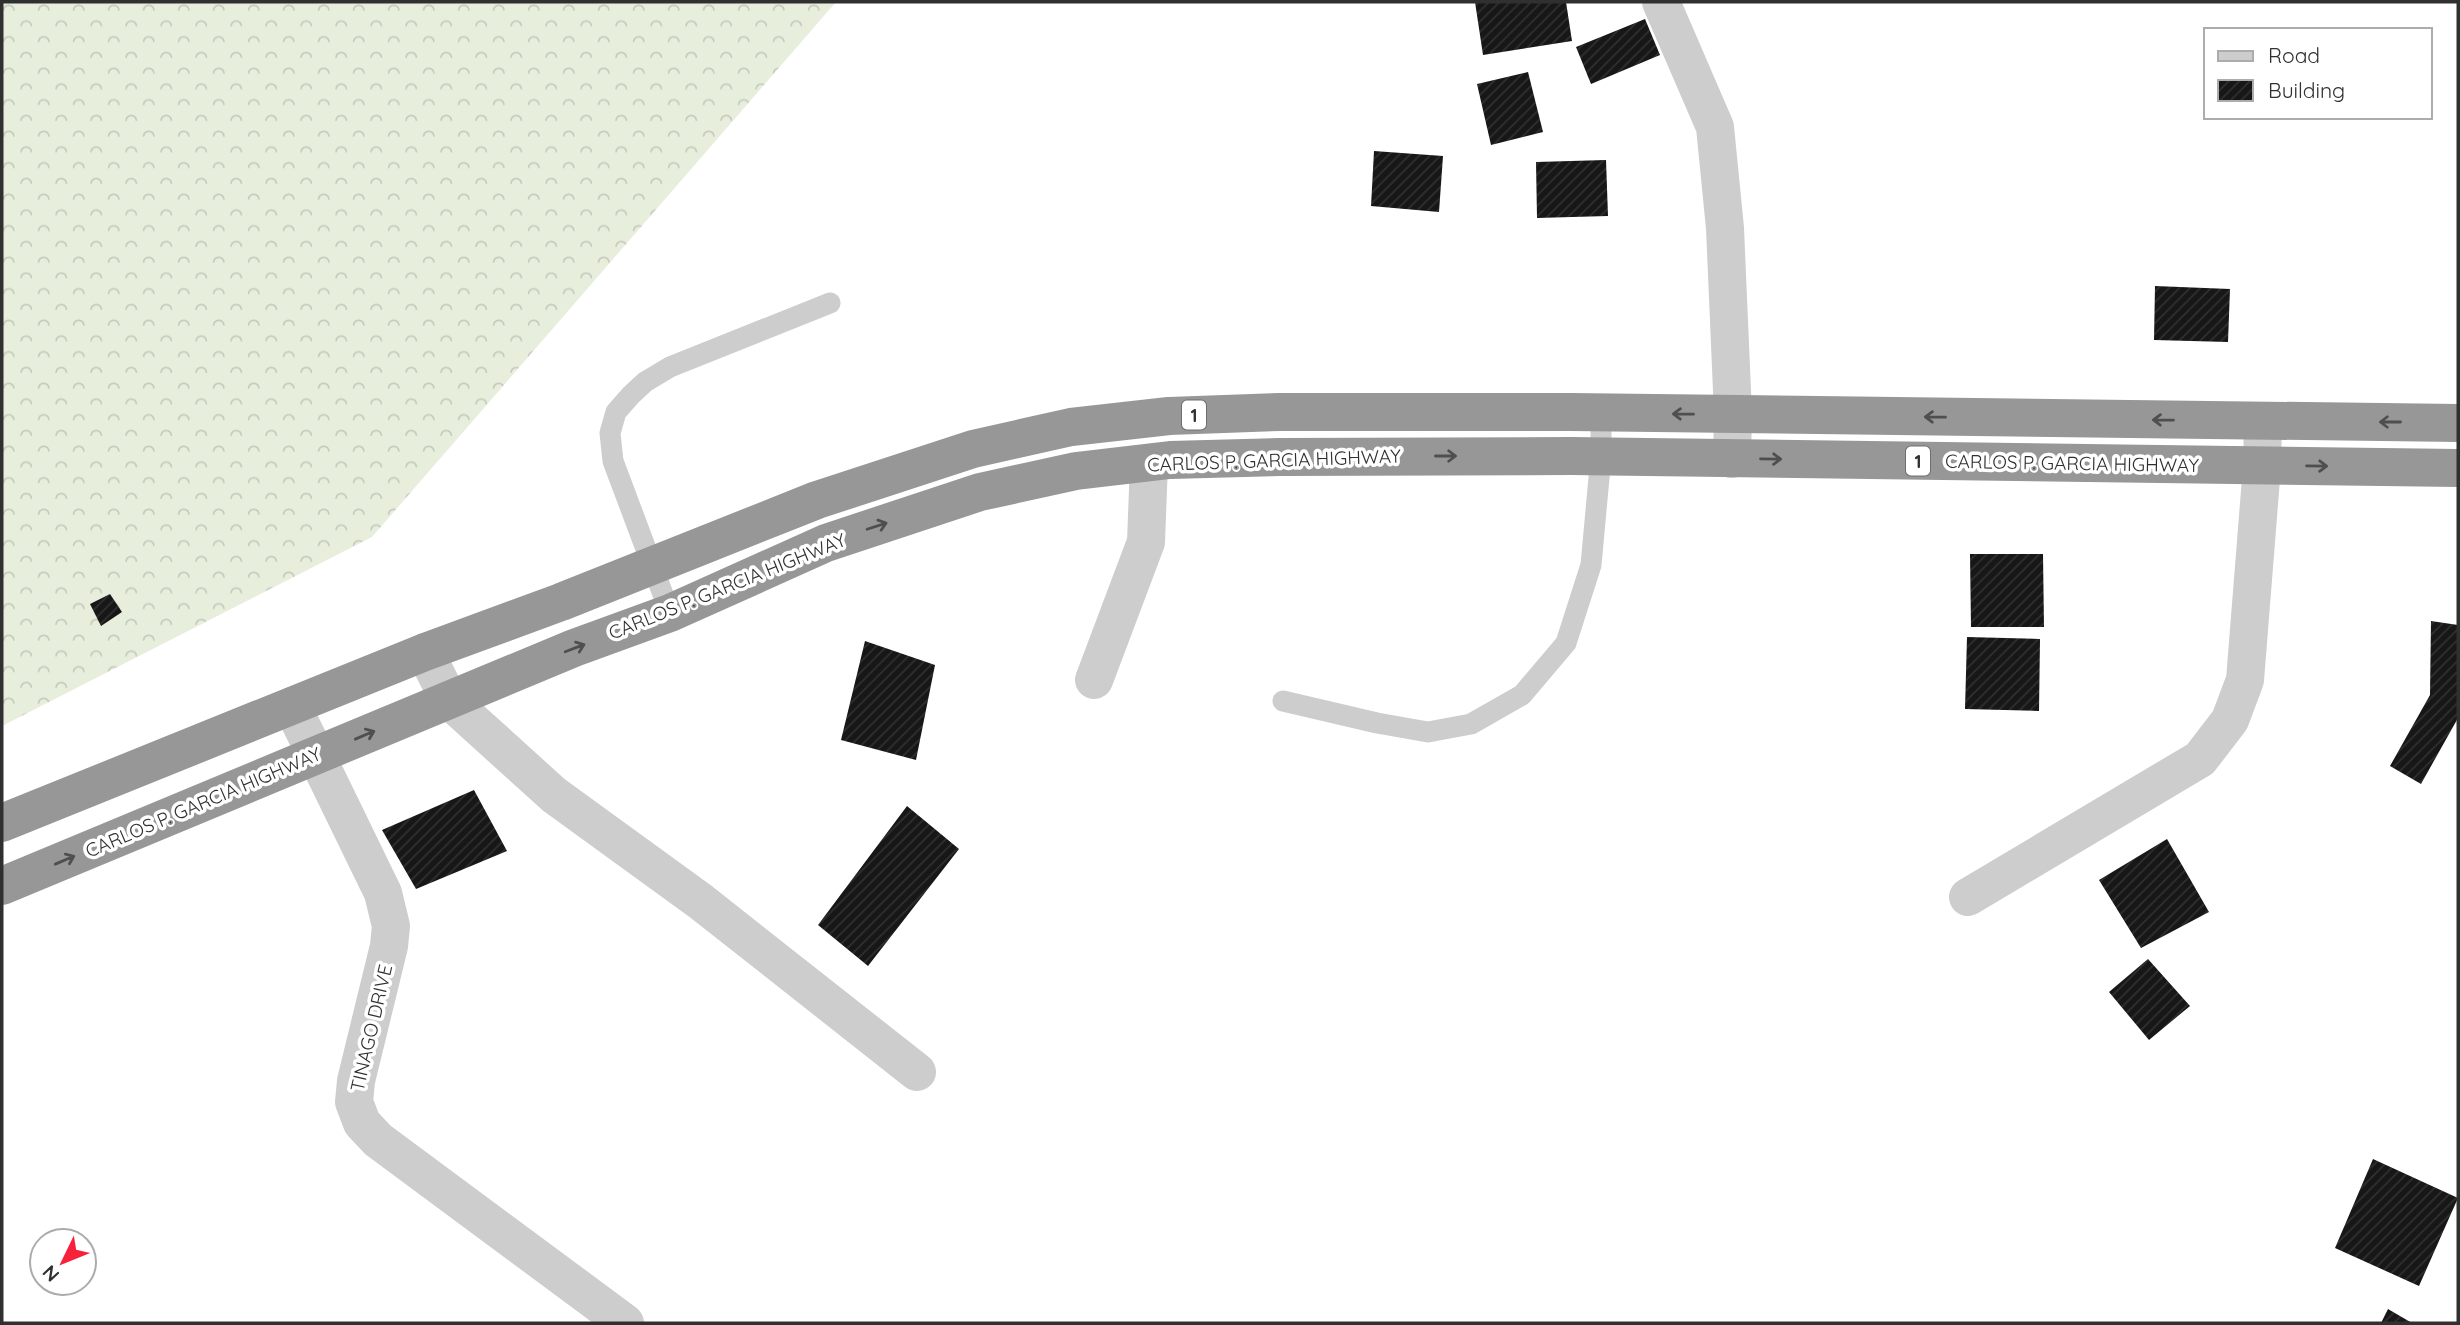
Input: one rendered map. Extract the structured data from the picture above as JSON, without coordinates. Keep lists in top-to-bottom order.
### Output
{
  "streets": {
    "highway": ["1", "CARLOS P. GARCIA HIGHWAY"],
    "street": ["TINAGO DRIVE"]
  },
  "crossings": [
    ["1", "TINAGO DRIVE"],
    ["CARLOS P. GARCIA HIGHWAY", "TINAGO DRIVE"]
  ],
  "legend": ["Road", "Building"],
  "north": "bottom left"
}
